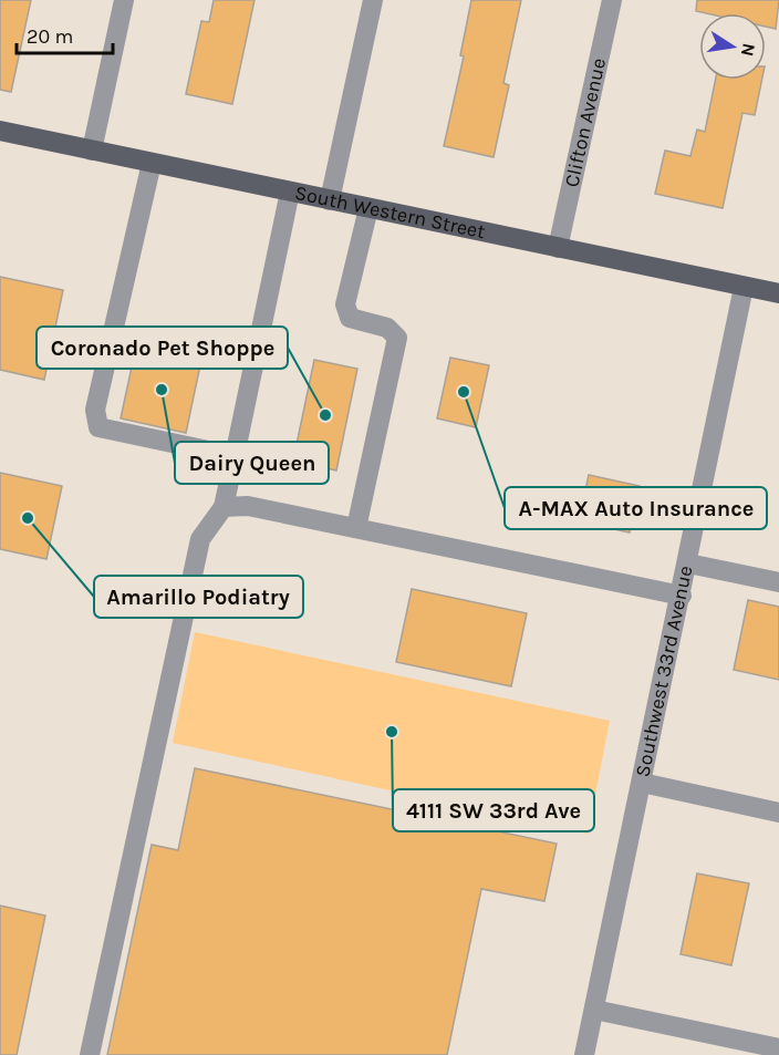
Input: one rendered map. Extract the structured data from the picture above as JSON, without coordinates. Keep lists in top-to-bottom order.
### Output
{
  "streets": {
    "main road": ["South Western Street"],
    "street": ["Clifton Avenue", "Southwest 33rd Avenue"]
  },
  "crossings": [
    ["Clifton Avenue", "South Western Street"],
    ["South Western Street", "Southwest 33rd Avenue"]
  ],
  "places": [
    "Dairy Queen",
    "A-MAX Auto Insurance",
    "Coronado Pet Shoppe",
    "Amarillo Podiatry",
    "4111 SW 33rd Ave"
  ],
  "scale_bar": "20 m",
  "north": "right"
}
